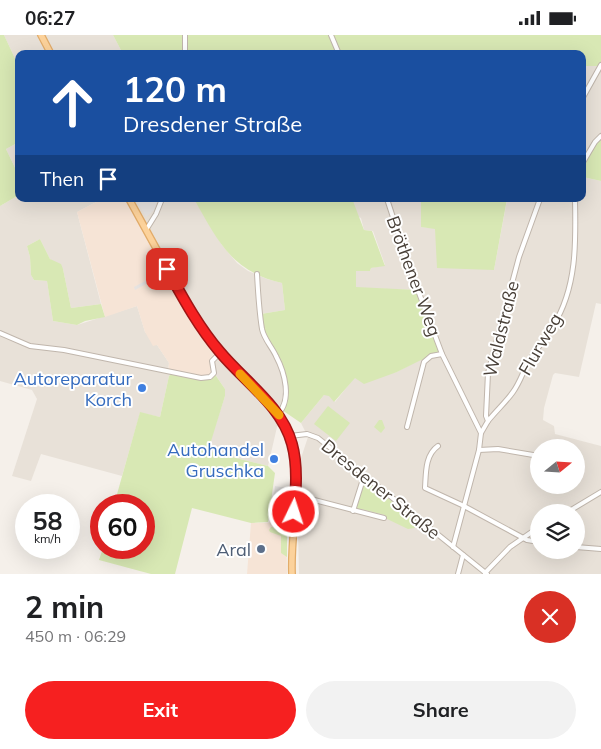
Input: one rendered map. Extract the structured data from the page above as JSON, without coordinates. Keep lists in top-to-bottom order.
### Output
{
  "streets": {
    "street": [
      "Bröthener Weg",
      "Waldstraße",
      "Flurweg",
      "Dresdener Straße"
    ]
  },
  "crossings": [
    ["Waldstraße", "Flurweg"]
  ],
  "places": ["Autoreparatur Korch", "Autohandel Gruschka", "Aral"],
  "north": "right",
  "page": {
    "status": "06:27",
    "turn": ["120 m", "Dresdener Straße"],
    "then": "Then",
    "speed": "58 km/h",
    "limit": "60",
    "heading": ["2 min", "450 m · 06:29"],
    "buttons": ["Exit", "Share"]
  }
}
